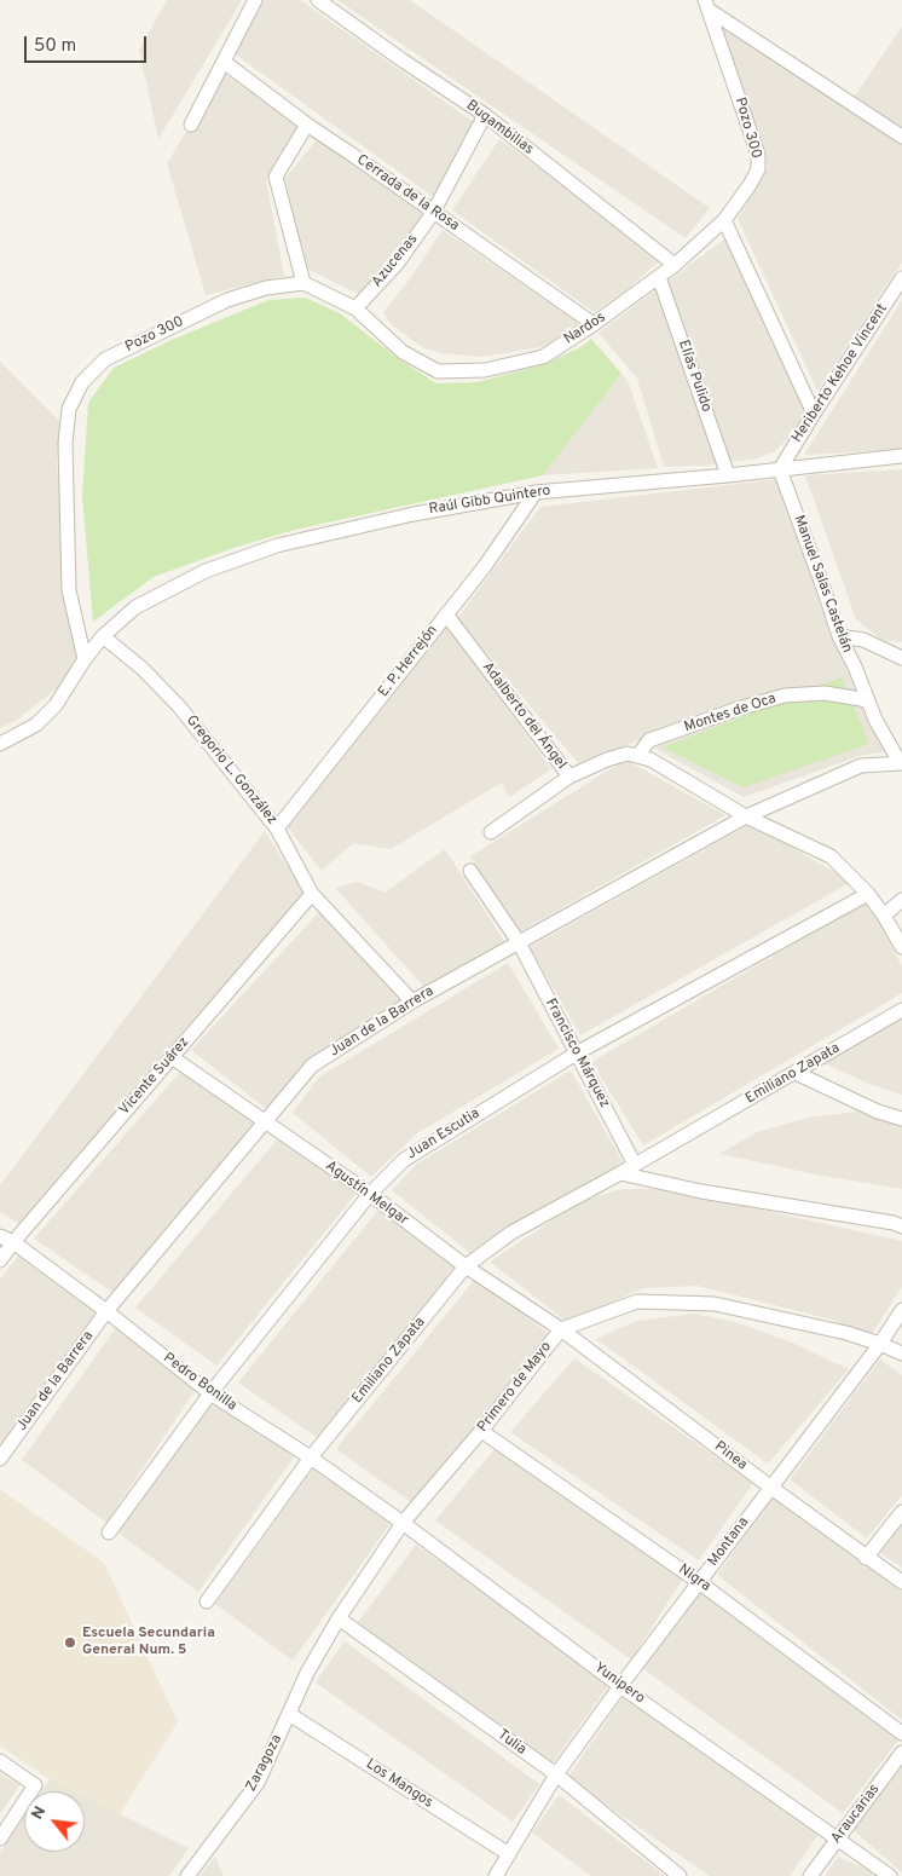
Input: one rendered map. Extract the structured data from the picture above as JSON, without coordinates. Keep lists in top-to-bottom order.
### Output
{
  "streets": {
    "street": [
      "Bugambilias",
      "Pozo 300",
      "Cerrada de la Rosa",
      "Azucenas",
      "Nardos",
      "Heriberto Kehoe Vincent",
      "Elías Pulido",
      "Raúl Gibb Quintero",
      "Manuel Salas Castelán",
      "E. P. Herrejón",
      "Montes de Oca",
      "Adalberto del Ángel",
      "Gregorio L. González",
      "Juan de la Barrera",
      "Francisco Márquez",
      "Emiliano Zapata",
      "Vicente Suárez",
      "Juan Escutia",
      "Agustín Melgar",
      "Pedro Bonilla",
      "Primero de Mayo",
      "Pinea",
      "Montana",
      "Nigra",
      "Yunipero",
      "Tulia",
      "Zaragoza",
      "Los Mangos",
      "Araucarias"
    ]
  },
  "crossings": [
    ["Bugambilias", "Pozo 300"],
    ["Bugambilias", "Azucenas"],
    ["Bugambilias", "Nardos"],
    ["Pozo 300", "Nardos"],
    ["Pozo 300", "Raúl Gibb Quintero"],
    ["Cerrada de la Rosa", "Azucenas"],
    ["Cerrada de la Rosa", "Nardos"],
    ["Azucenas", "Nardos"],
    ["Nardos", "Elías Pulido"],
    ["Heriberto Kehoe Vincent", "Raúl Gibb Quintero"],
    ["Heriberto Kehoe Vincent", "Manuel Salas Castelán"],
    ["Elías Pulido", "Raúl Gibb Quintero"],
    ["Raúl Gibb Quintero", "Manuel Salas Castelán"],
    ["Raúl Gibb Quintero", "E. P. Herrejón"],
    ["Raúl Gibb Quintero", "Gregorio L. González"],
    ["Manuel Salas Castelán", "Montes de Oca"],
    ["Manuel Salas Castelán", "Juan de la Barrera"],
    ["E. P. Herrejón", "Adalberto del Ángel"],
    ["E. P. Herrejón", "Gregorio L. González"],
    ["Montes de Oca", "Adalberto del Ángel"],
    ["Gregorio L. González", "Juan de la Barrera"],
    ["Gregorio L. González", "Vicente Suárez"],
    ["Juan de la Barrera", "Francisco Márquez"],
    ["Juan de la Barrera", "Agustín Melgar"],
    ["Juan de la Barrera", "Pedro Bonilla"],
    ["Francisco Márquez", "Emiliano Zapata"],
    ["Francisco Márquez", "Juan Escutia"],
    ["Emiliano Zapata", "Agustín Melgar"],
    ["Emiliano Zapata", "Pedro Bonilla"],
    ["Vicente Suárez", "Agustín Melgar"],
    ["Vicente Suárez", "Pedro Bonilla"],
    ["Juan Escutia", "Agustín Melgar"],
    ["Juan Escutia", "Pedro Bonilla"],
    ["Agustín Melgar", "Primero de Mayo"],
    ["Agustín Melgar", "Pinea"],
    ["Pedro Bonilla", "Primero de Mayo"],
    ["Pedro Bonilla", "Yunipero"],
    ["Primero de Mayo", "Pinea"],
    ["Primero de Mayo", "Montana"],
    ["Primero de Mayo", "Nigra"],
    ["Primero de Mayo", "Yunipero"],
    ["Primero de Mayo", "Tulia"],
    ["Primero de Mayo", "Zaragoza"],
    ["Pinea", "Montana"],
    ["Montana", "Nigra"],
    ["Montana", "Yunipero"],
    ["Montana", "Tulia"],
    ["Montana", "Los Mangos"],
    ["Yunipero", "Araucarias"],
    ["Zaragoza", "Los Mangos"]
  ],
  "places": ["Escuela Secundaria General Num. 5"],
  "scale_bar": "50 m",
  "north": "top left"
}
